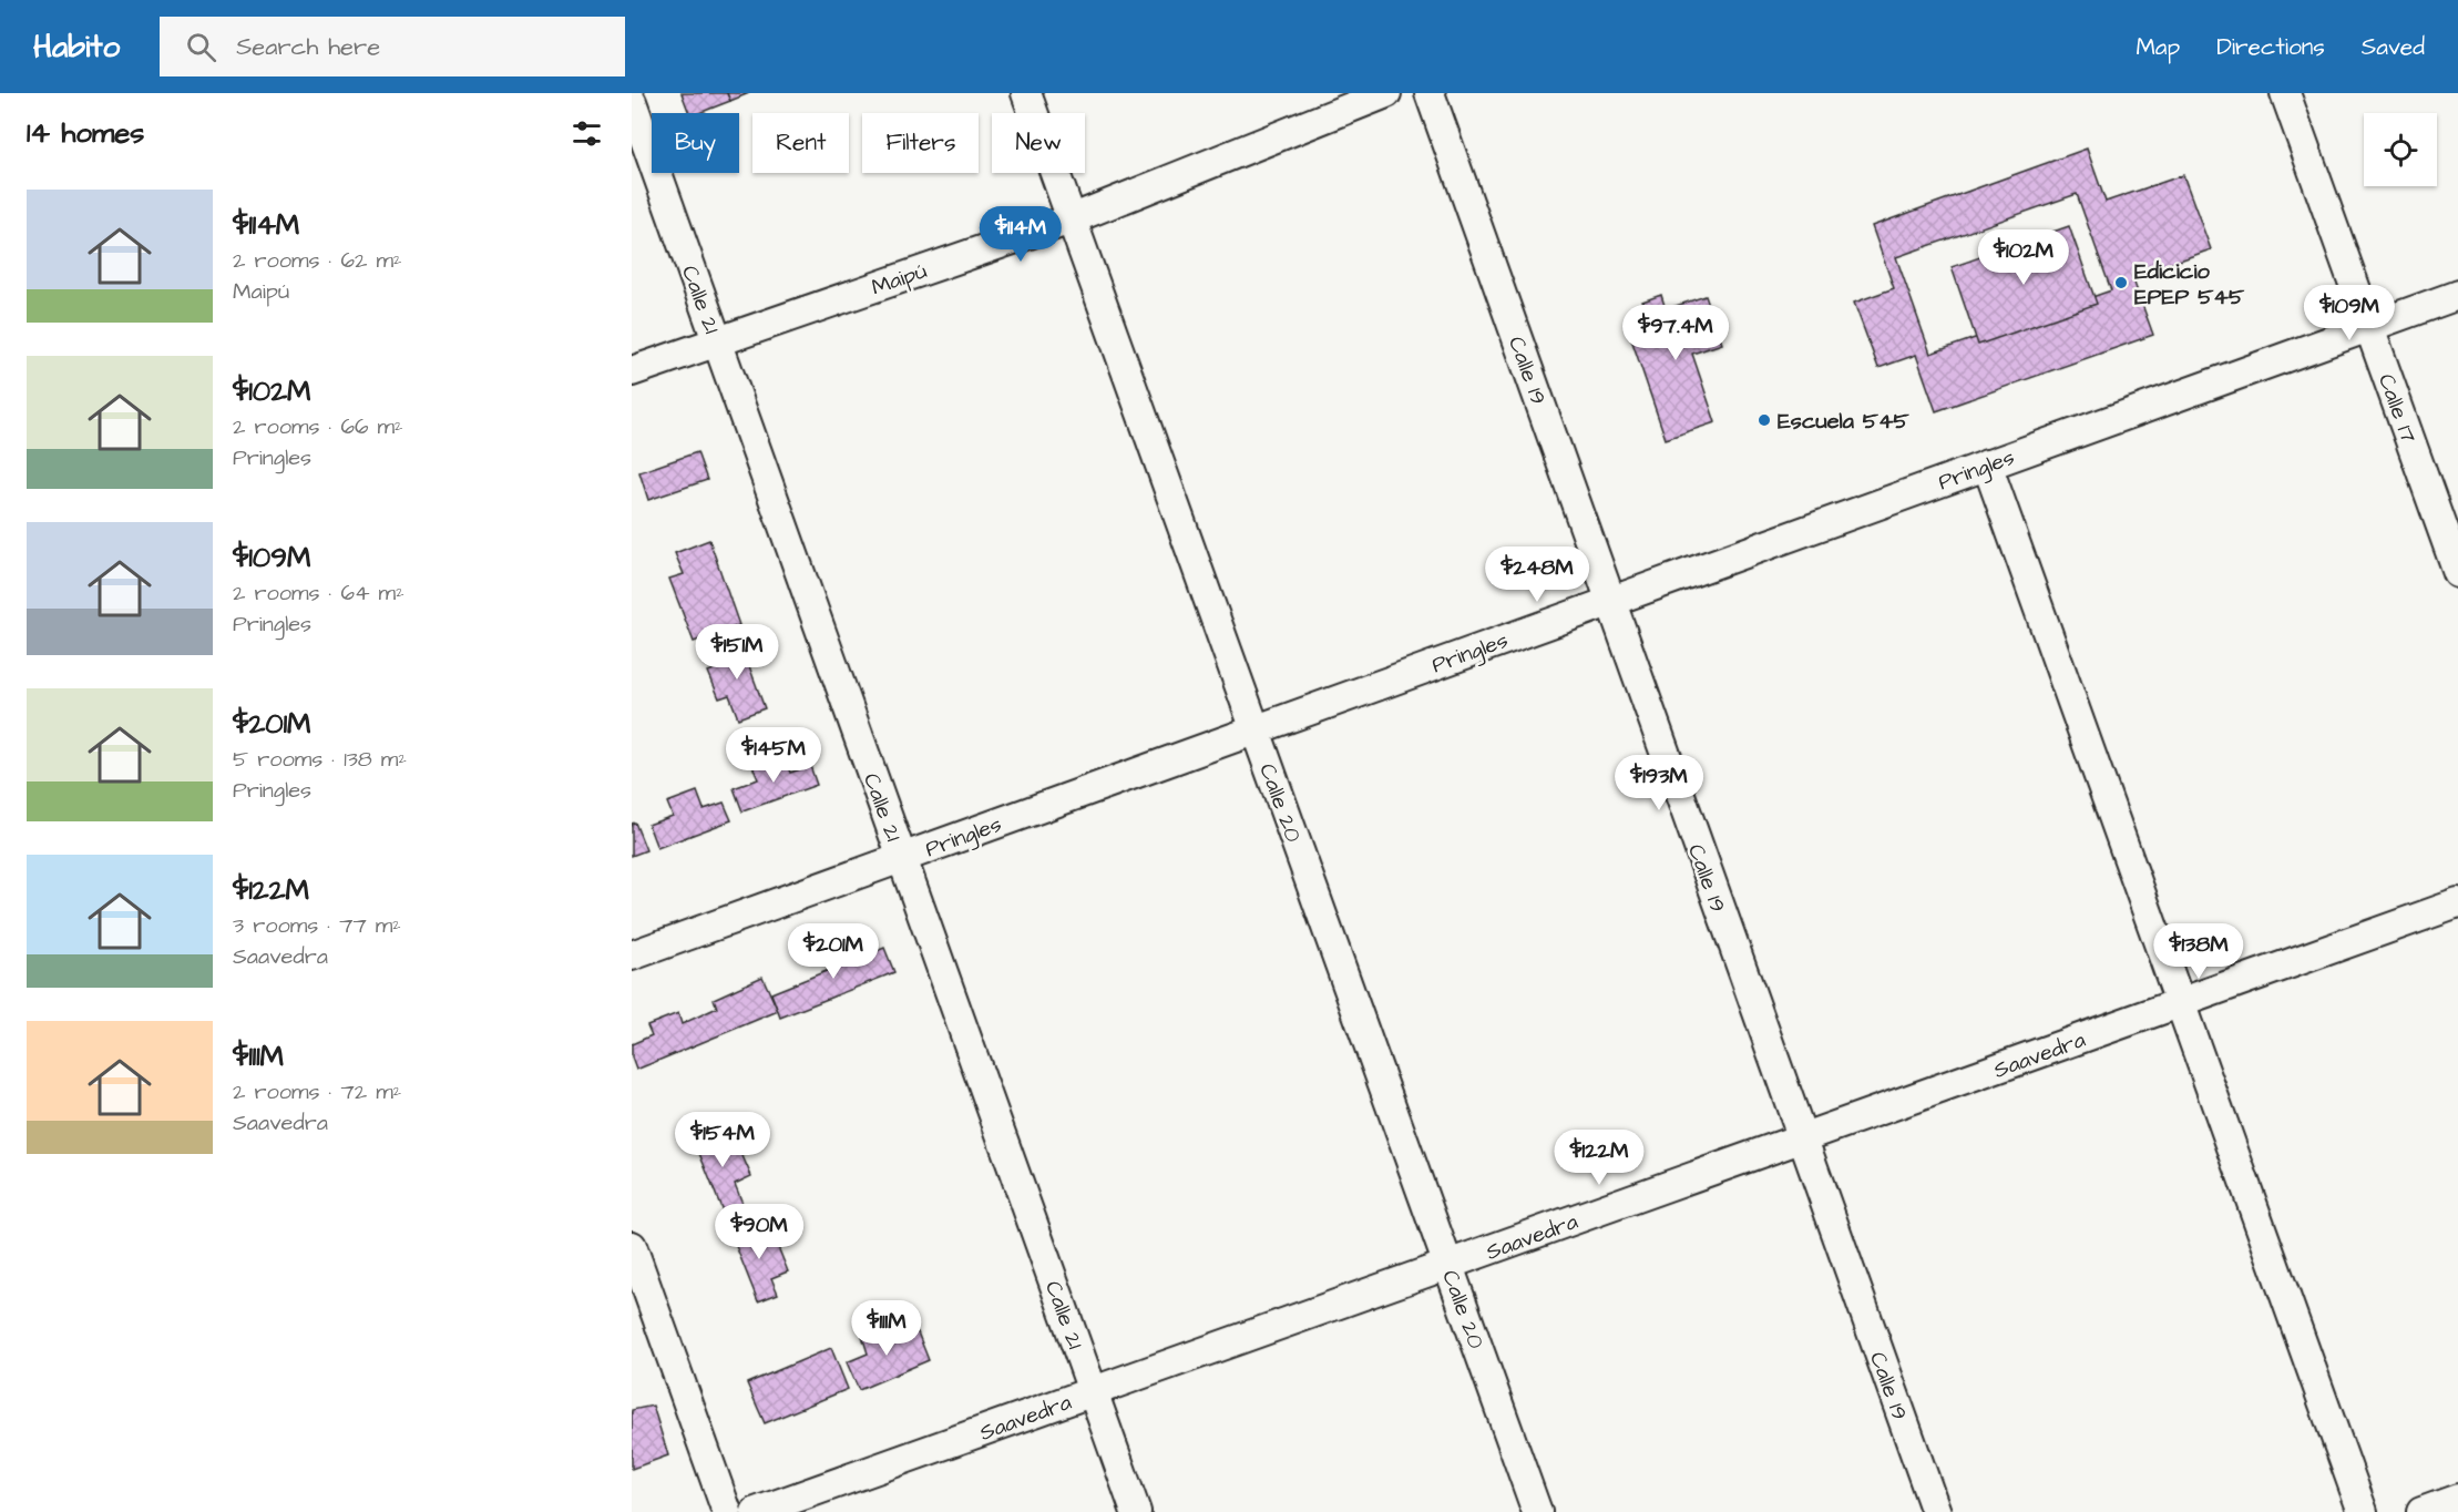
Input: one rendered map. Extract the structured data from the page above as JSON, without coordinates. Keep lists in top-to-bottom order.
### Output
{
  "streets": {
    "street": [
      "Maipú",
      "Calle 21",
      "Calle 19",
      "Calle 17",
      "Pringles",
      "Calle 20",
      "Saavedra"
    ]
  },
  "crossings": [
    ["Maipú", "Calle 21"],
    ["Maipú", "Calle 20"],
    ["Calle 21", "Pringles"],
    ["Calle 21", "Saavedra"],
    ["Calle 19", "Pringles"],
    ["Calle 19", "Saavedra"],
    ["Calle 17", "Pringles"],
    ["Pringles", "Calle 20"],
    ["Calle 20", "Saavedra"]
  ],
  "places": ["Edicicio EPEP 545", "Escuela 545"],
  "page": {
    "header": "Habito",
    "search": "Search here",
    "nav": ["Map", "Directions", "Saved"],
    "heading": "14 homes",
    "chip": [
      "Buy",
      "Rent",
      "Filters",
      "New"
    ],
    "list": [
      {
        "name": "$114M",
        "note": "2 rooms · 62 m² · Maipú"
      },
      {
        "name": "$102M",
        "note": "2 rooms · 66 m² · Pringles"
      },
      {
        "name": "$109M",
        "note": "2 rooms · 64 m² · Pringles"
      },
      {
        "name": "$201M",
        "note": "5 rooms · 138 m² · Pringles"
      },
      {
        "name": "$122M",
        "note": "3 rooms · 77 m² · Saavedra"
      },
      {
        "name": "$111M",
        "note": "2 rooms · 72 m² · Saavedra"
      }
    ],
    "price": [
      "$114M",
      "$102M",
      "$109M",
      "$97.4M",
      "$248M",
      "$151M",
      "$145M",
      "$193M",
      "$201M",
      "$138M",
      "$154M",
      "$122M",
      "$90M",
      "$111M"
    ]
  }
}
